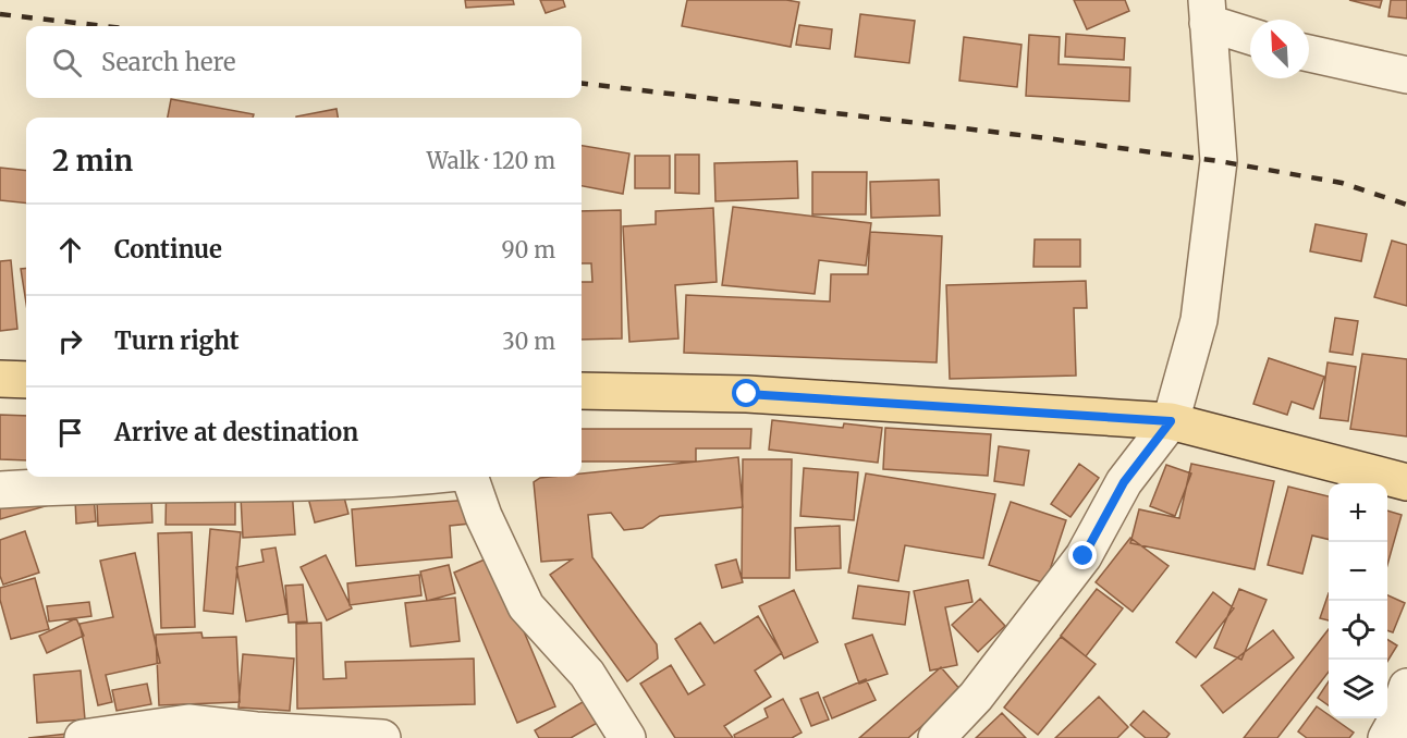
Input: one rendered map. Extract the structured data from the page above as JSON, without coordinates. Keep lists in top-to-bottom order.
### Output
{
  "north": "top left",
  "page": {
    "search": "Search here",
    "heading": ["2 min", "Walk · 120 m"],
    "list": [
      ["Continue", "90 m"],
      ["Turn right", "30 m"],
      "Arrive at destination"
    ],
    "map_buttons": ["+", "−"]
  }
}
